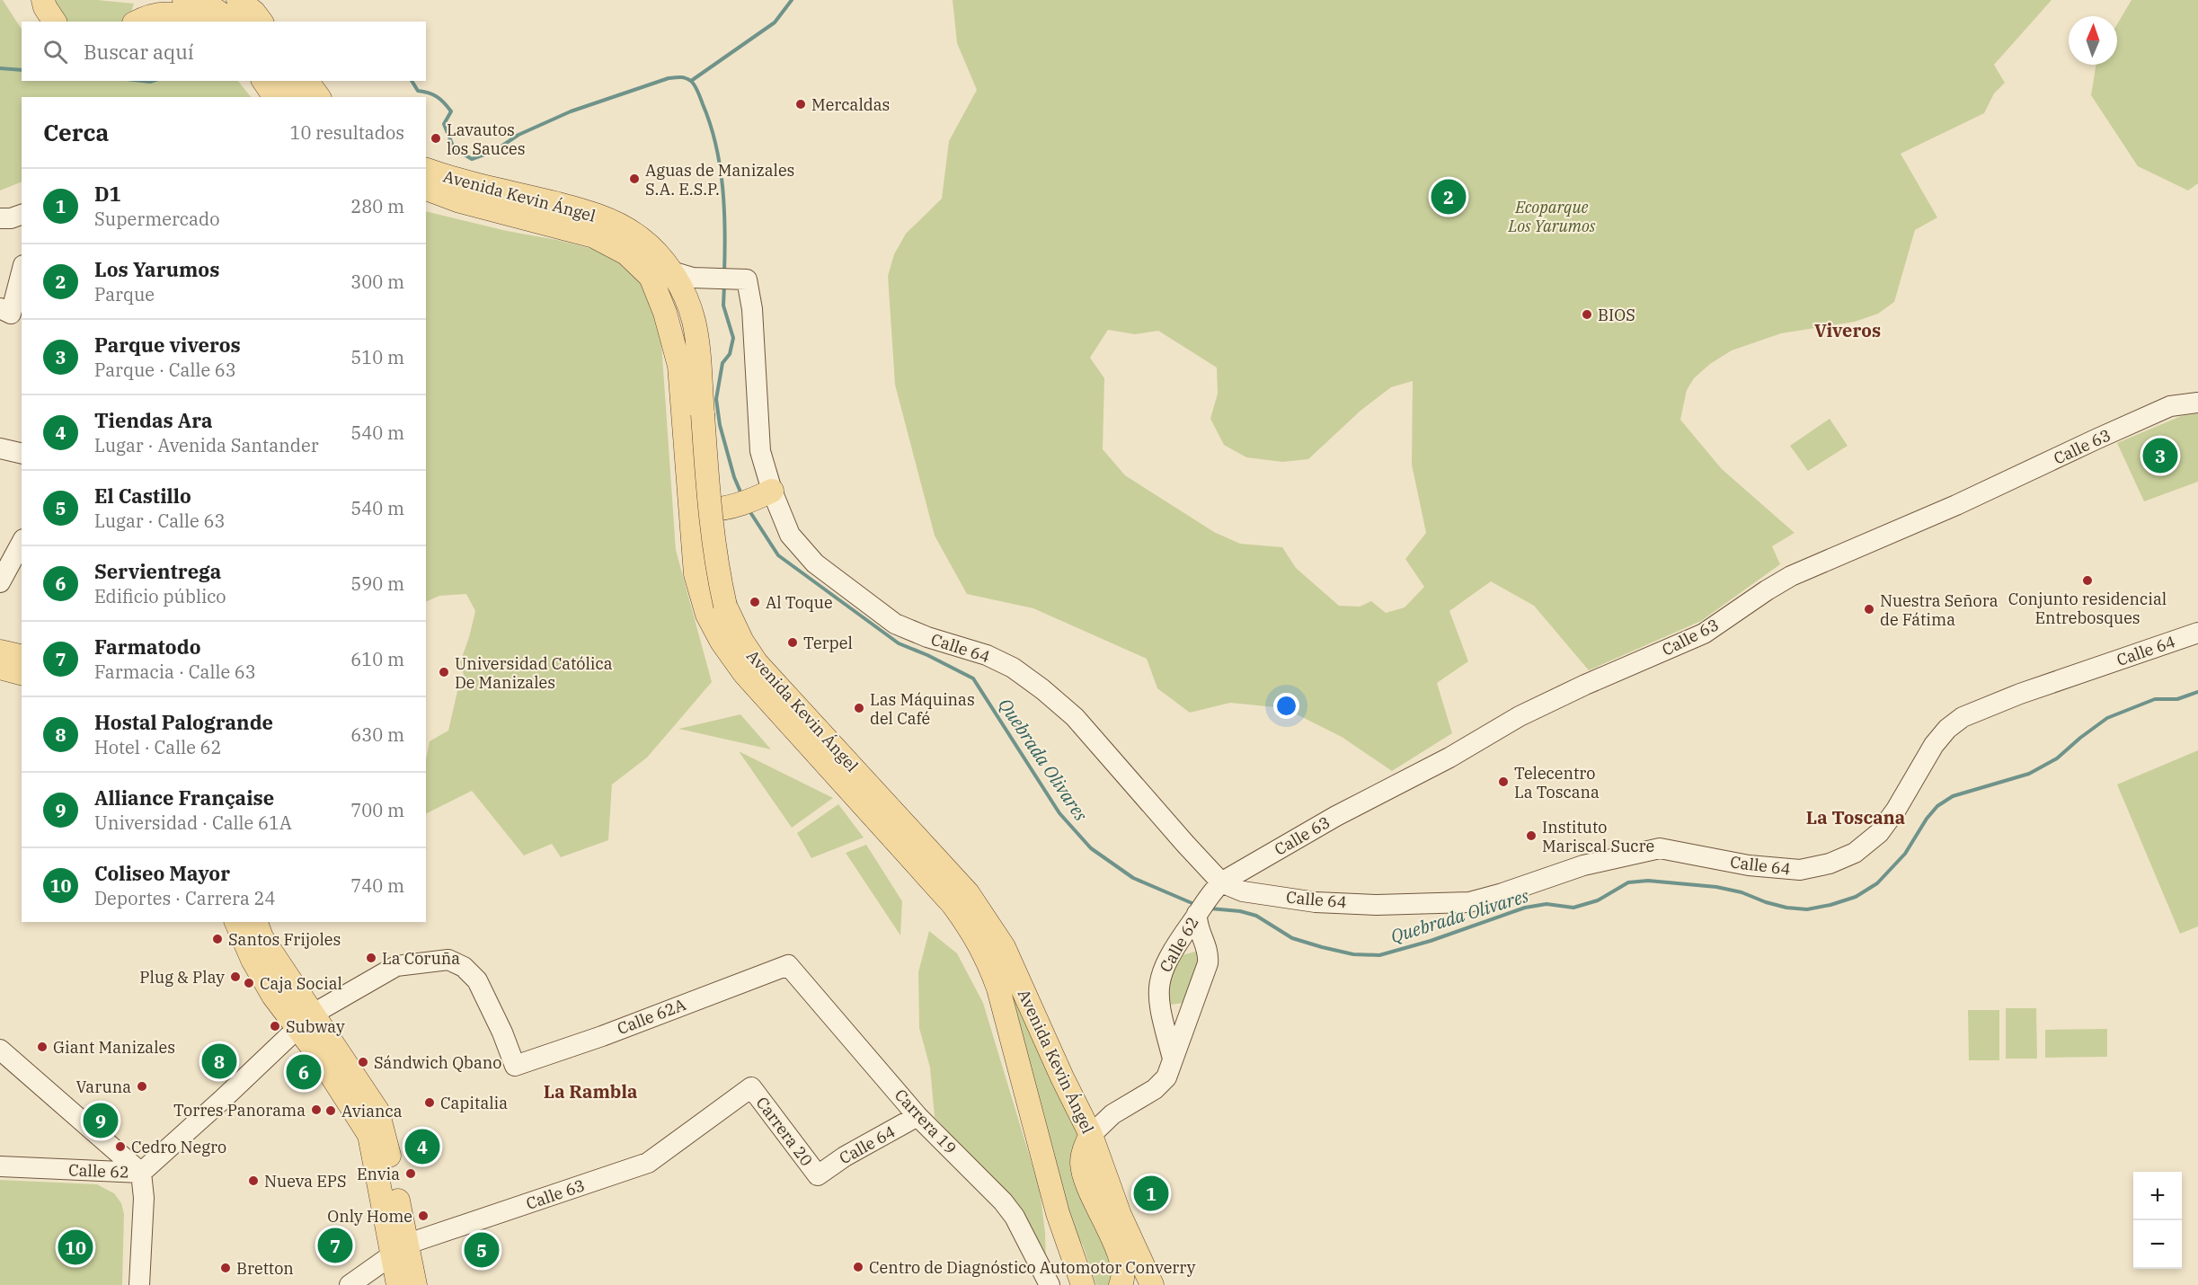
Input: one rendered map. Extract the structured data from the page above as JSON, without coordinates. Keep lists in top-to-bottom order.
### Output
{
  "streets": {
    "main road": ["Avenida Kevin Ángel"],
    "street": [
      "Calle 63",
      "Calle 64",
      "Calle 62",
      "Calle 62A",
      "Carrera 19",
      "Carrera 20"
    ]
  },
  "crossings": [
    ["Avenida Kevin Ángel", "Calle 64"],
    ["Calle 63", "Calle 64"],
    ["Calle 63", "Calle 62"],
    ["Calle 63", "Carrera 20"],
    ["Calle 64", "Calle 62"],
    ["Calle 64", "Carrera 19"],
    ["Calle 64", "Carrera 20"],
    ["Calle 62", "Calle 62A"],
    ["Calle 62A", "Carrera 19"]
  ],
  "districts": ["Viveros", "La Toscana", "La Rambla"],
  "water": ["Quebrada Olivares"],
  "parks": ["Ecoparque Los Yarumos"],
  "places": [
    "Mercaldas",
    "Lavautos los Sauces",
    "Aguas de Manizales S.A. E.S.P.",
    "BIOS",
    "Conjunto residencial Entrebosques",
    "Al Toque",
    "Nuestra Señora de Fátima",
    "Terpel",
    "Universidad Católica De Manizales",
    "Las Máquinas del Café",
    "Telecentro La Toscana",
    "Instituto Mariscal Sucre",
    "Santos Frijoles",
    "La Coruña",
    "Plug & Play",
    "Caja Social",
    "Subway",
    "Giant Manizales",
    "Sándwich Qbano",
    "Varuna",
    "Capitalia",
    "Torres Panorama",
    "Avianca",
    "Cedro Negro",
    "Envia",
    "Nueva EPS",
    "Only Home",
    "Centro de Diagnóstico Automotor Converry",
    "Bretton"
  ],
  "north": "top",
  "page": {
    "search": "Buscar aquí",
    "heading": ["Cerca", "10 resultados"],
    "list": [
      {
        "mark": "1",
        "name": "D1",
        "note": "Supermercado",
        "value": "280 m"
      },
      {
        "mark": "2",
        "name": "Los Yarumos",
        "note": "Parque",
        "value": "300 m"
      },
      {
        "mark": "3",
        "name": "Parque viveros",
        "note": "Parque · Calle 63",
        "value": "510 m"
      },
      {
        "mark": "4",
        "name": "Tiendas Ara",
        "note": "Lugar · Avenida Santander",
        "value": "540 m"
      },
      {
        "mark": "5",
        "name": "El Castillo",
        "note": "Lugar · Calle 63",
        "value": "540 m"
      },
      {
        "mark": "6",
        "name": "Servientrega",
        "note": "Edificio público",
        "value": "590 m"
      },
      {
        "mark": "7",
        "name": "Farmatodo",
        "note": "Farmacia · Calle 63",
        "value": "610 m"
      },
      {
        "mark": "8",
        "name": "Hostal Palogrande",
        "note": "Hotel · Calle 62",
        "value": "630 m"
      },
      {
        "mark": "9",
        "name": "Alliance Française",
        "note": "Universidad · Calle 61A",
        "value": "700 m"
      },
      {
        "mark": "10",
        "name": "Coliseo Mayor",
        "note": "Deportes · Carrera 24",
        "value": "740 m"
      }
    ],
    "pins": [
      "2",
      "3",
      "8",
      "6",
      "9",
      "4",
      "1",
      "7",
      "10",
      "5"
    ],
    "map_buttons": ["+", "−"]
  }
}
